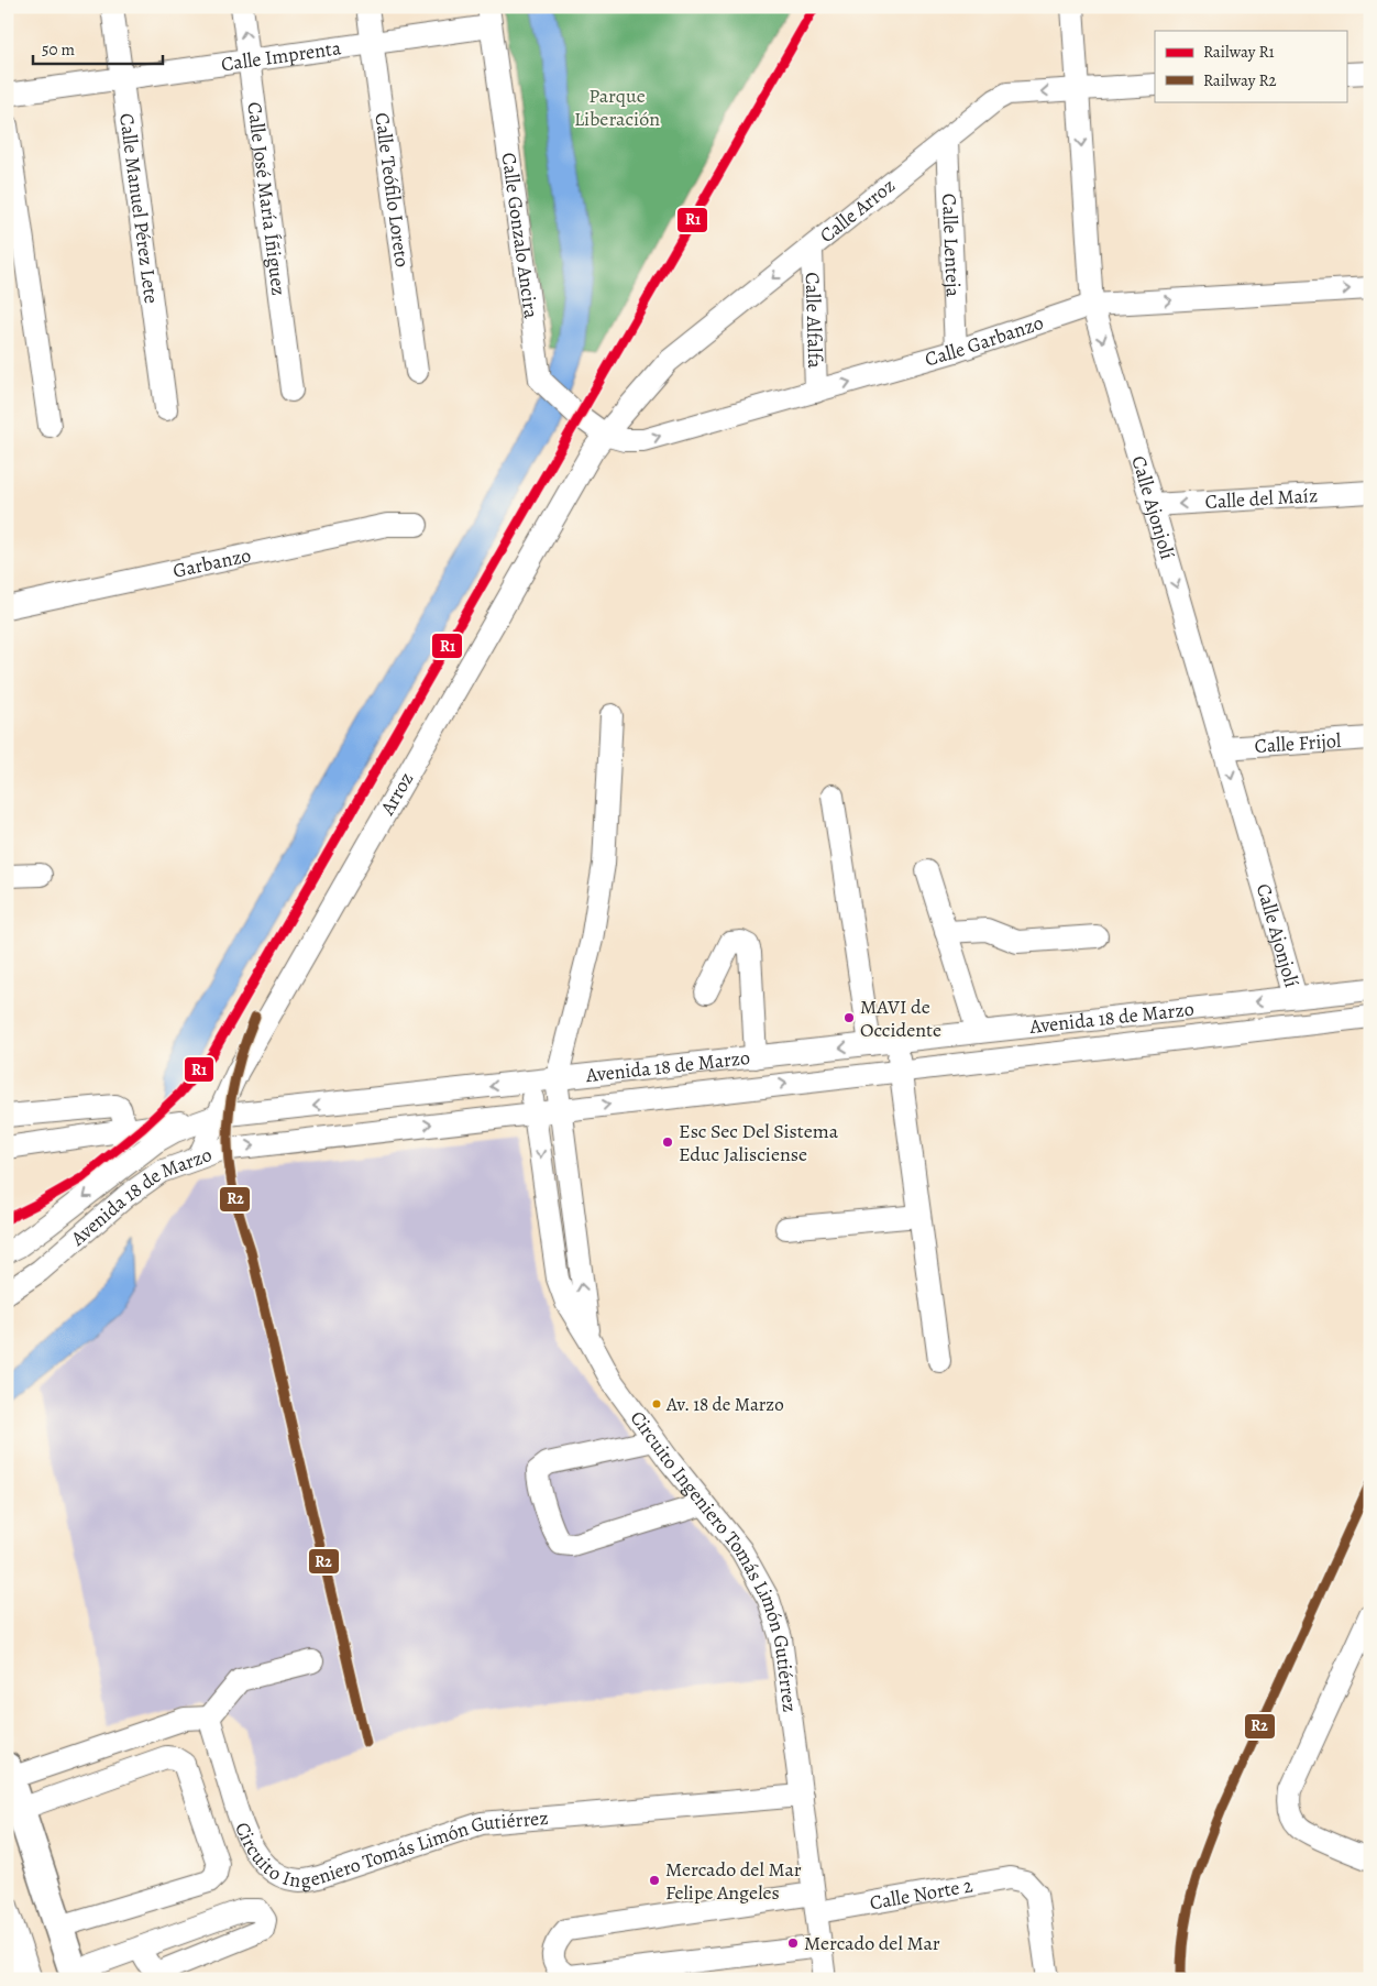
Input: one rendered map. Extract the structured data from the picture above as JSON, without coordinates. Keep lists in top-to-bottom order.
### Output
{
  "streets": {
    "street": [
      "Calle Imprenta",
      "Calle Teófilo Loreto",
      "Calle José María Íñiguez",
      "Calle Manuel Pérez Lete",
      "Calle Arroz",
      "Calle Gonzalo Ancira",
      "Calle Lenteja",
      "Calle Alfalfa",
      "Calle Garbanzo",
      "Calle del Maíz",
      "Calle Ajonjolí",
      "Garbanzo",
      "Calle Frijol",
      "Arroz",
      "Avenida 18 de Marzo",
      "Circuito Ingeniero Tomás Limón Gutiérrez",
      "Calle Norte 2"
    ]
  },
  "crossings": [
    ["Calle Imprenta", "Calle Teófilo Loreto"],
    ["Calle Imprenta", "Calle José María Íñiguez"],
    ["Calle Imprenta", "Calle Manuel Pérez Lete"],
    ["Calle Imprenta", "Calle Gonzalo Ancira"],
    ["Calle Arroz", "Calle Gonzalo Ancira"],
    ["Calle Arroz", "Calle Lenteja"],
    ["Calle Arroz", "Calle Alfalfa"],
    ["Calle Arroz", "Calle Garbanzo"],
    ["Calle Arroz", "Calle Ajonjolí"],
    ["Calle Arroz", "Arroz"],
    ["Calle Gonzalo Ancira", "Calle Garbanzo"],
    ["Calle Gonzalo Ancira", "Arroz"],
    ["Calle Lenteja", "Calle Garbanzo"],
    ["Calle Alfalfa", "Calle Garbanzo"],
    ["Calle Garbanzo", "Calle Ajonjolí"],
    ["Calle Garbanzo", "Arroz"],
    ["Calle del Maíz", "Calle Ajonjolí"],
    ["Calle Ajonjolí", "Calle Frijol"],
    ["Calle Ajonjolí", "Avenida 18 de Marzo"],
    ["Arroz", "Avenida 18 de Marzo"],
    ["Avenida 18 de Marzo", "Circuito Ingeniero Tomás Limón Gutiérrez"],
    ["Circuito Ingeniero Tomás Limón Gutiérrez", "Calle Norte 2"]
  ],
  "one_way": [
    "Calle Arroz",
    "Calle Garbanzo",
    "Calle del Maíz",
    "Calle Ajonjolí"
  ],
  "parks": ["Parque Liberación"],
  "places": [
    "MAVI de Occidente",
    "Esc Sec Del Sistema Educ Jalisciense",
    "Av. 18 de Marzo",
    "Mercado del Mar Felipe Angeles",
    "Mercado del Mar"
  ],
  "lines": ["rail line R1", "rail line R2"],
  "legend": ["Railway R1", "Railway R2"],
  "scale_bar": "50 m"
}
